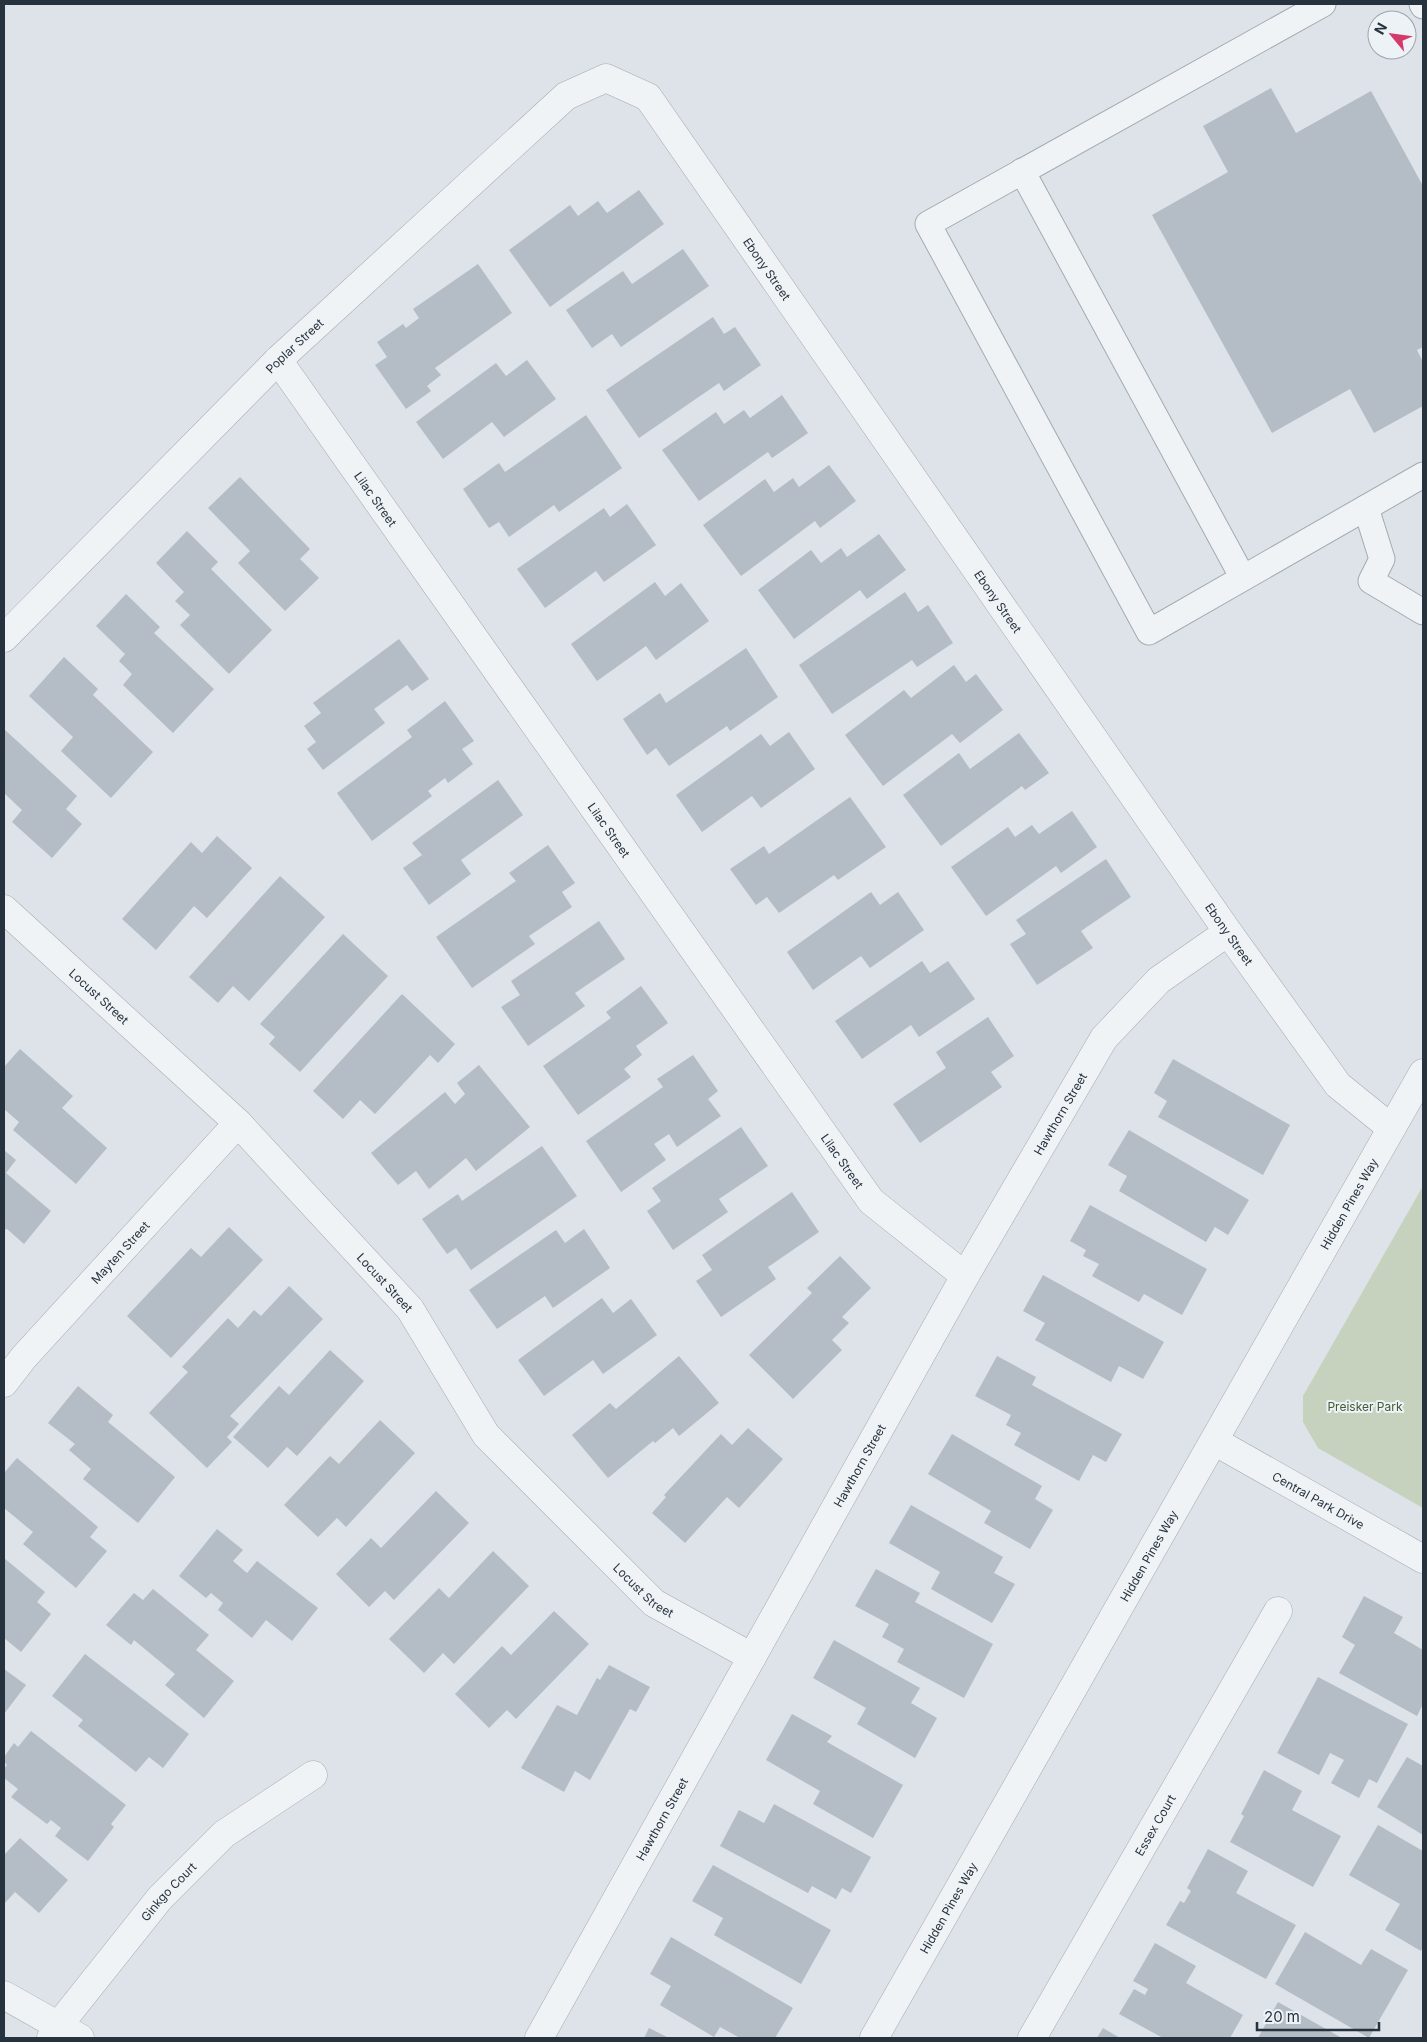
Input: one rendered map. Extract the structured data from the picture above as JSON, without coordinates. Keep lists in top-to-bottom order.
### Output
{
  "streets": {
    "street": [
      "Ebony Street",
      "Poplar Street",
      "Lilac Street",
      "Locust Street",
      "Hawthorn Street",
      "Hidden Pines Way",
      "Mayten Street",
      "Central Park Drive",
      "Essex Court",
      "Ginkgo Court"
    ]
  },
  "crossings": [
    ["Ebony Street", "Poplar Street"],
    ["Ebony Street", "Hawthorn Street"],
    ["Ebony Street", "Hidden Pines Way"],
    ["Poplar Street", "Lilac Street"],
    ["Lilac Street", "Hawthorn Street"],
    ["Locust Street", "Hawthorn Street"],
    ["Locust Street", "Mayten Street"],
    ["Hidden Pines Way", "Central Park Drive"]
  ],
  "parks": ["Preisker Park"],
  "scale_bar": "20 m",
  "north": "top left"
}
